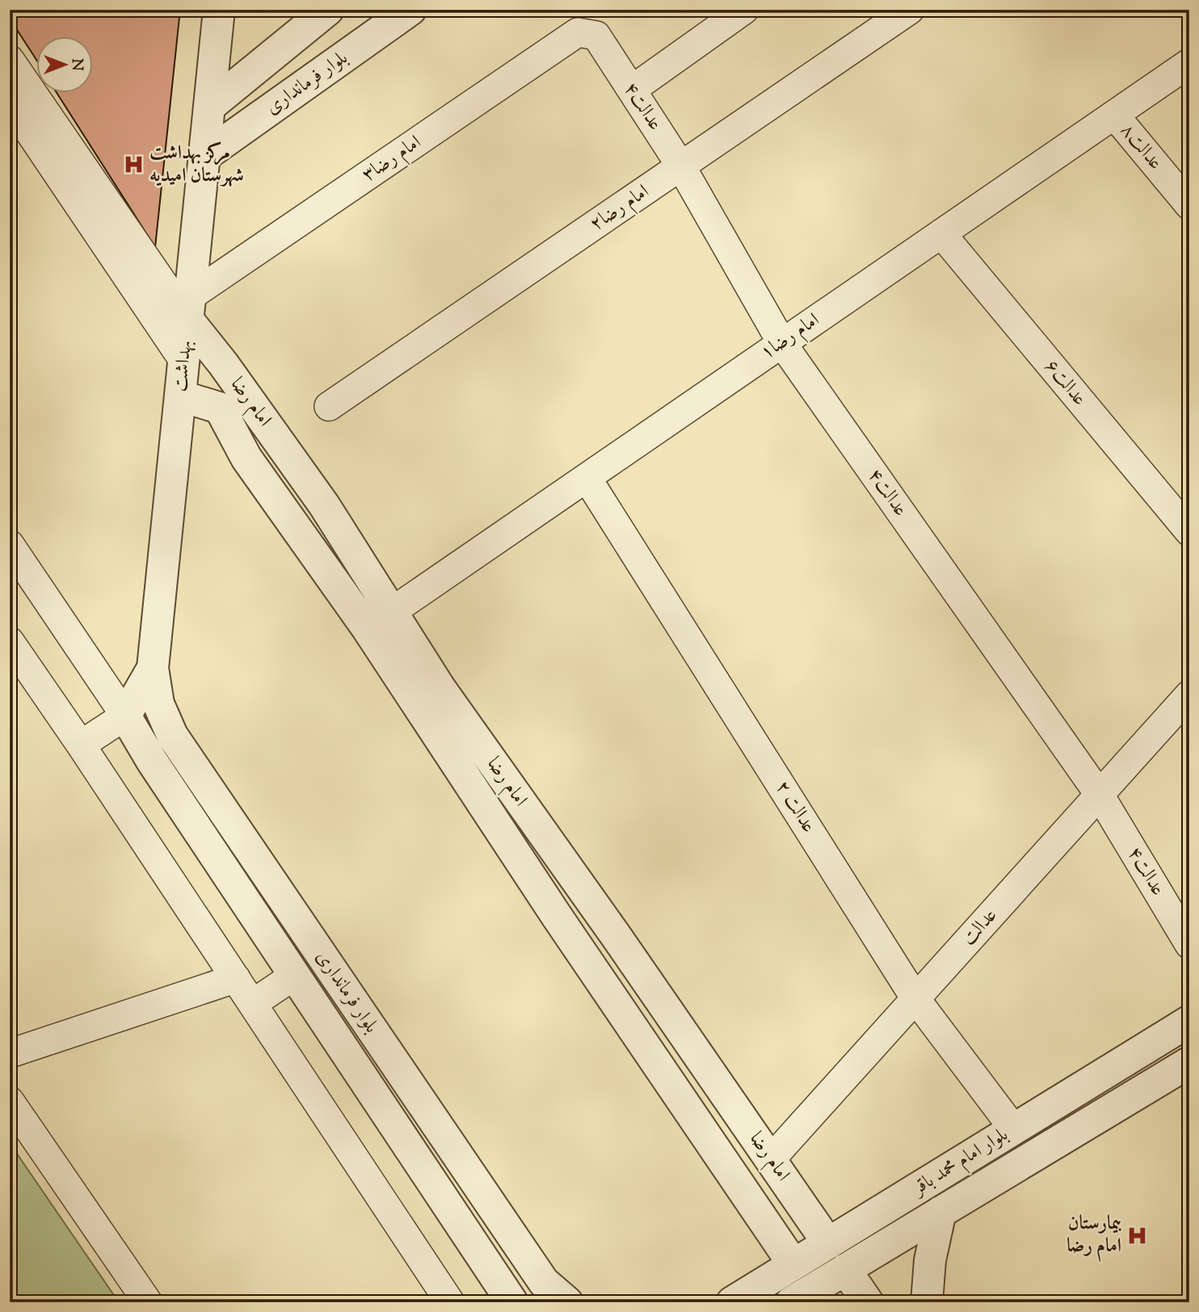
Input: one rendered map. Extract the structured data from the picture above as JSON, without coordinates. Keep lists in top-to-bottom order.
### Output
{
  "streets": {
    "street": [
      "بلوار فرمانداری",
      "عدالت۴",
      "عدالت۸",
      "امام رضا۳",
      "امام رضا۲",
      "امام رضا۱",
      "بهداشت",
      "عدالت۶",
      "امام رضا",
      "عدالت ۲",
      "عدالت",
      "بلوار امام محمد باقر"
    ]
  },
  "crossings": [
    ["بلوار فرمانداری", "بهداشت"],
    ["عدالت۴", "امام رضا۳"],
    ["عدالت۴", "امام رضا۲"],
    ["عدالت۴", "امام رضا۱"],
    ["عدالت۴", "عدالت"],
    ["عدالت۸", "امام رضا۱"],
    ["امام رضا۳", "بهداشت"],
    ["امام رضا۳", "امام رضا"],
    ["امام رضا۱", "عدالت۶"],
    ["امام رضا۱", "امام رضا"],
    ["امام رضا۱", "عدالت ۲"],
    ["بهداشت", "امام رضا"],
    ["امام رضا", "عدالت"],
    ["امام رضا", "بلوار امام محمد باقر"],
    ["عدالت ۲", "عدالت"],
    ["عدالت ۲", "بلوار امام محمد باقر"]
  ],
  "places": {
    "hospital": ["مرکز بهداشت شهرستان امیدیه", "بیمارستان امام رضا"]
  },
  "north": "right"
}
